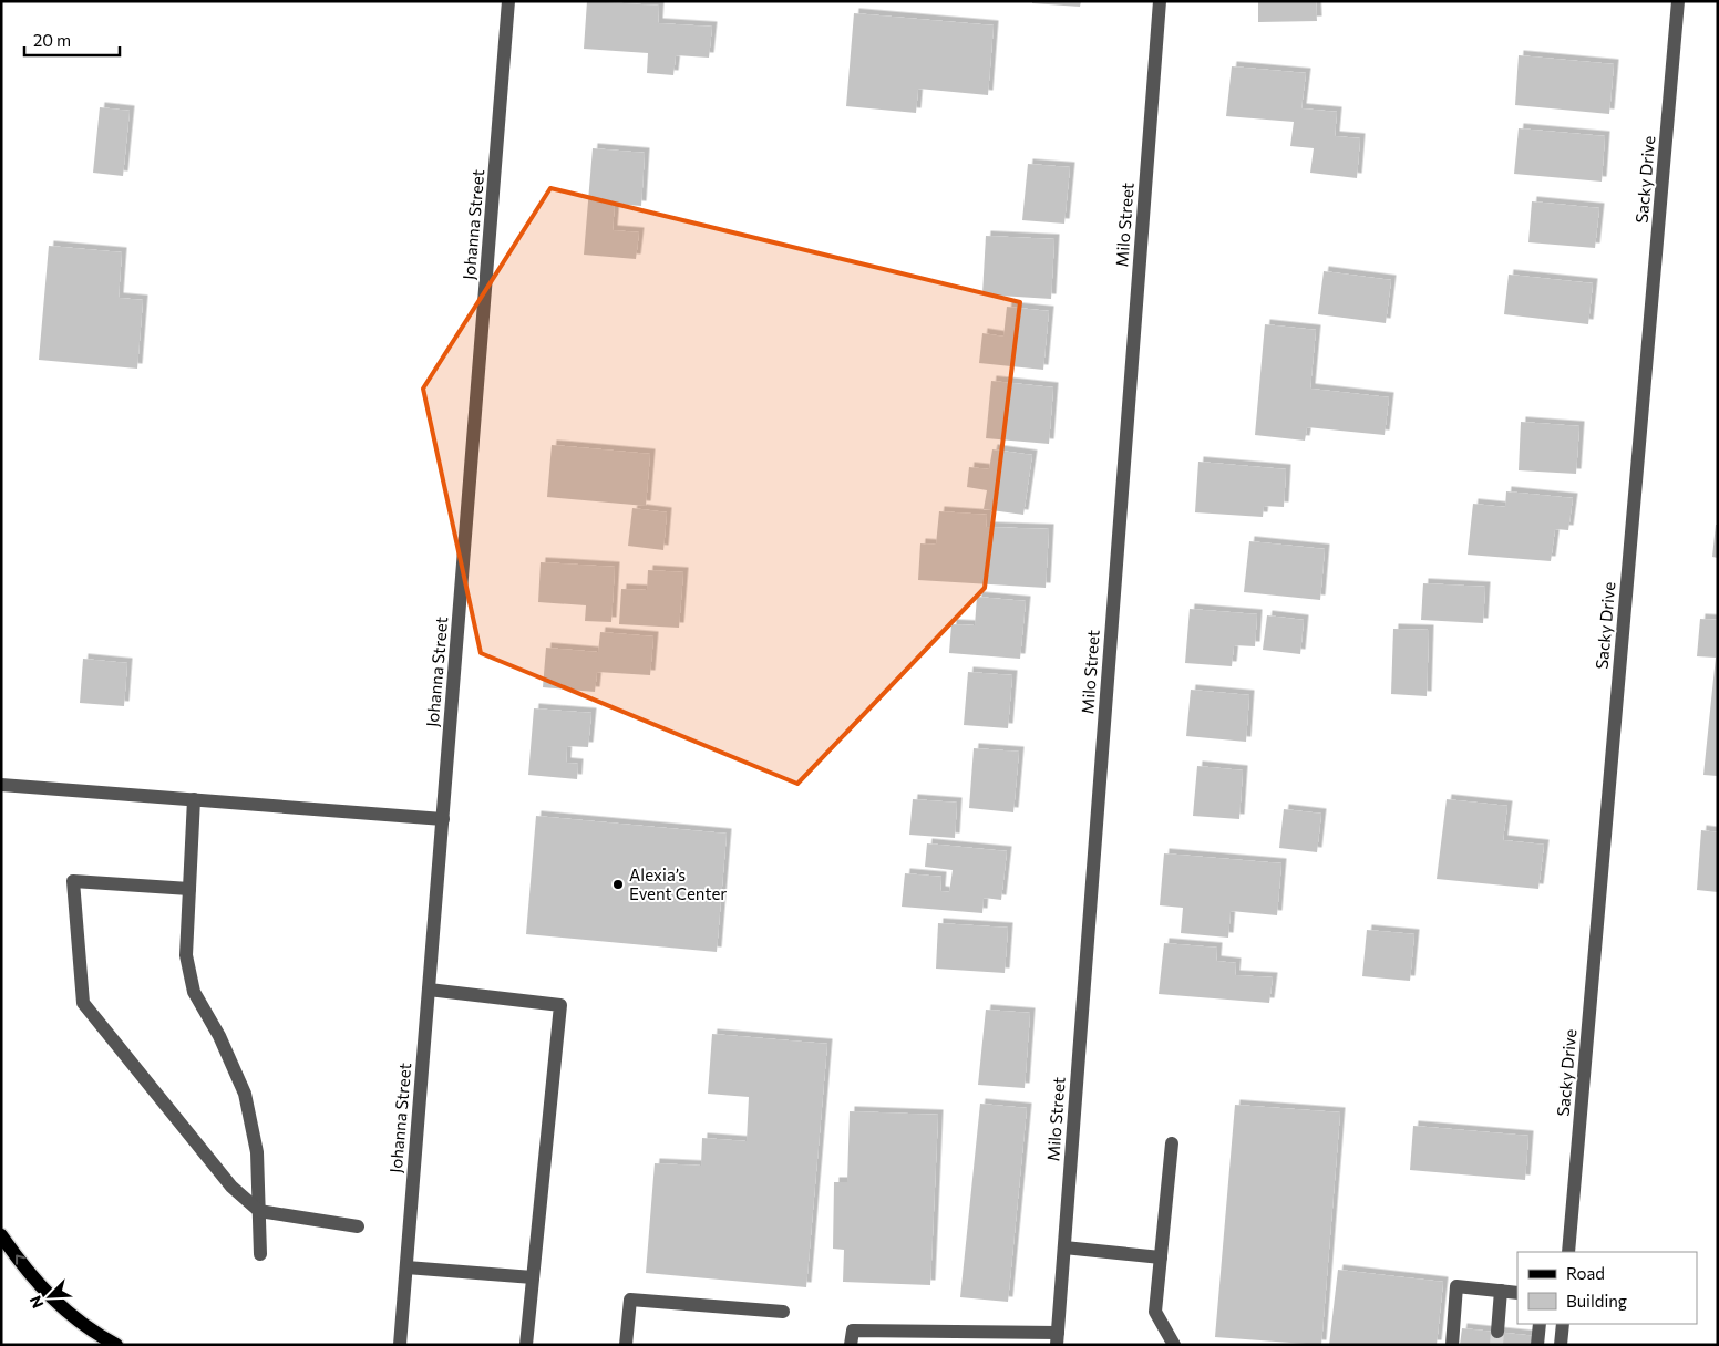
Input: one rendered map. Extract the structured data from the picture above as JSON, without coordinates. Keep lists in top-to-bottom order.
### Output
{
  "streets": {
    "street": ["Sacky Drive", "Johanna Street", "Milo Street"]
  },
  "places": ["Alexia’s Event Center"],
  "legend": ["Road", "Building"],
  "scale_bar": "20 m",
  "north": "bottom left"
}
